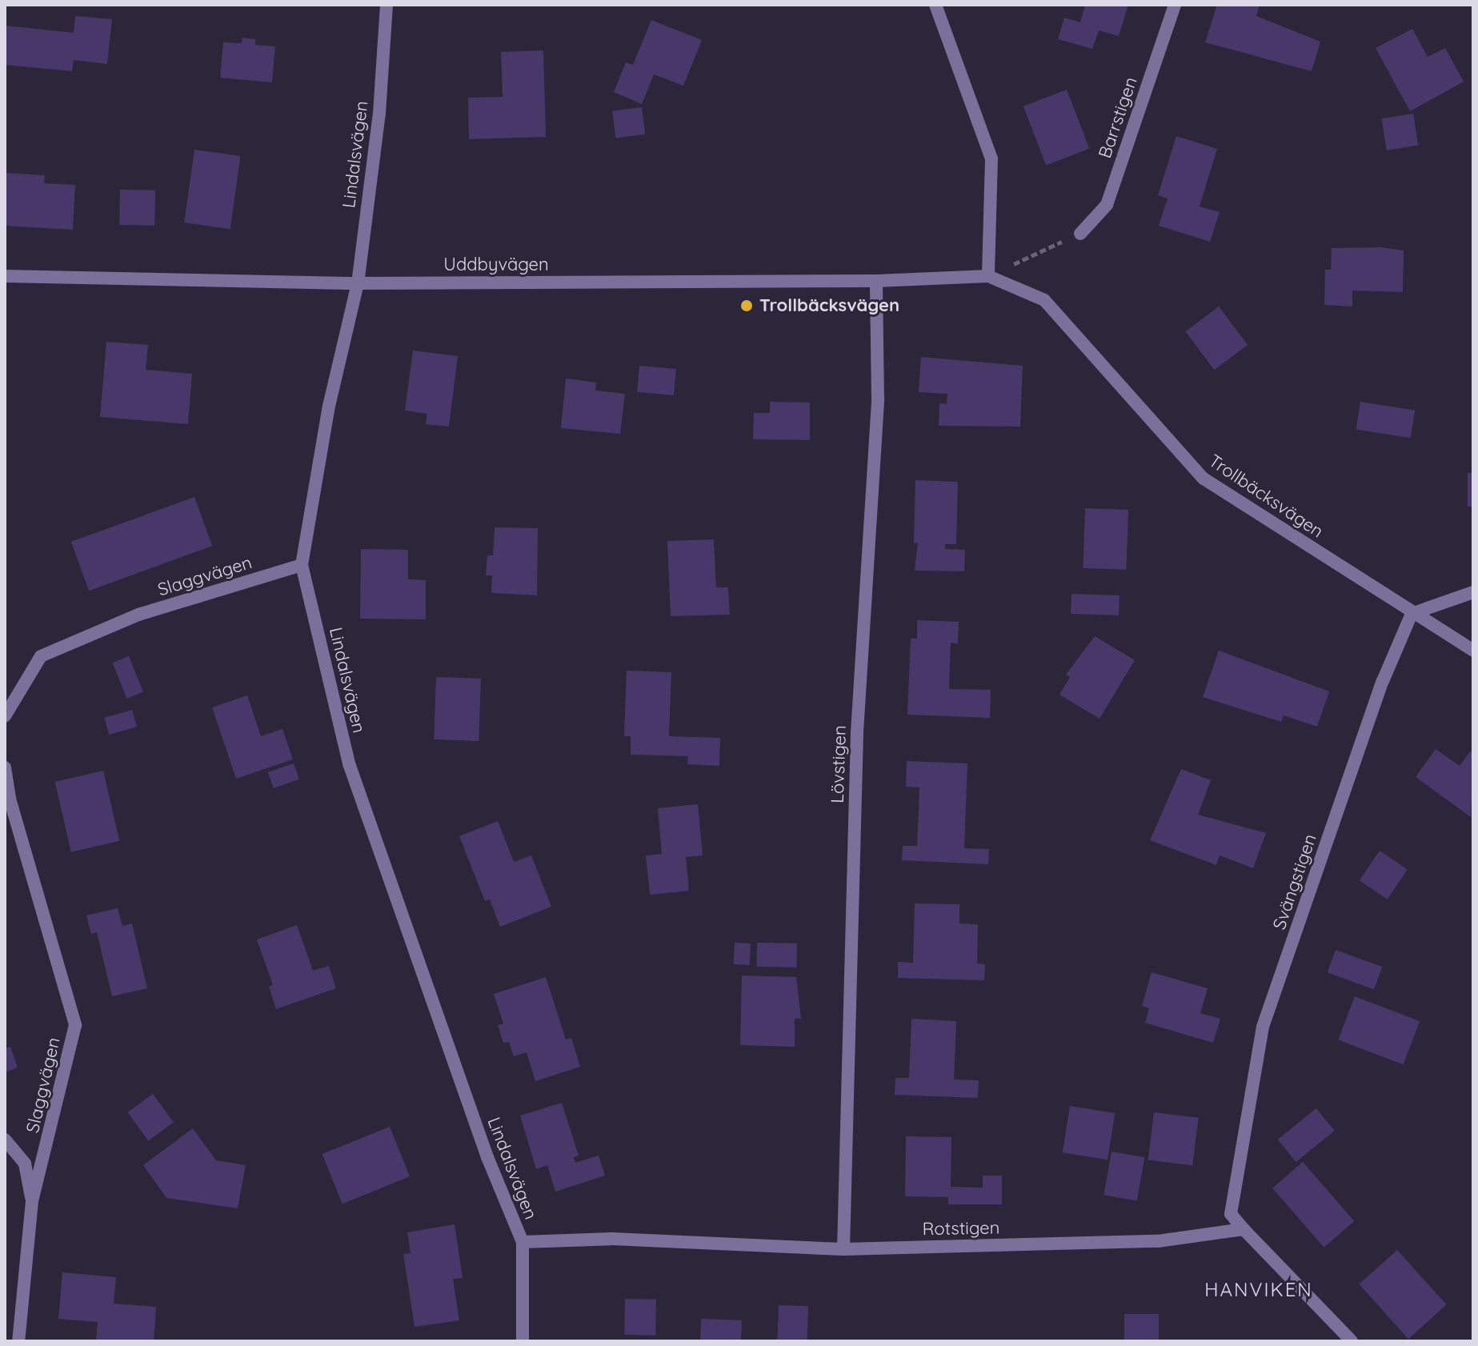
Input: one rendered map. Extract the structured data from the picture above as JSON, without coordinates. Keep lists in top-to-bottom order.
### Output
{
  "streets": {
    "street": [
      "Barrstigen",
      "Lindalsvägen",
      "Uddbyvägen",
      "Trollbäcksvägen",
      "Slaggvägen",
      "Lövstigen",
      "Svängstigen",
      "Rotstigen"
    ]
  },
  "crossings": [
    ["Lindalsvägen", "Uddbyvägen"],
    ["Lindalsvägen", "Slaggvägen"],
    ["Lindalsvägen", "Rotstigen"],
    ["Uddbyvägen", "Trollbäcksvägen"],
    ["Uddbyvägen", "Lövstigen"],
    ["Trollbäcksvägen", "Svängstigen"],
    ["Lövstigen", "Rotstigen"],
    ["Svängstigen", "Rotstigen"]
  ],
  "districts": ["HANVIKEN"],
  "places": ["Trollbäcksvägen"]
}
